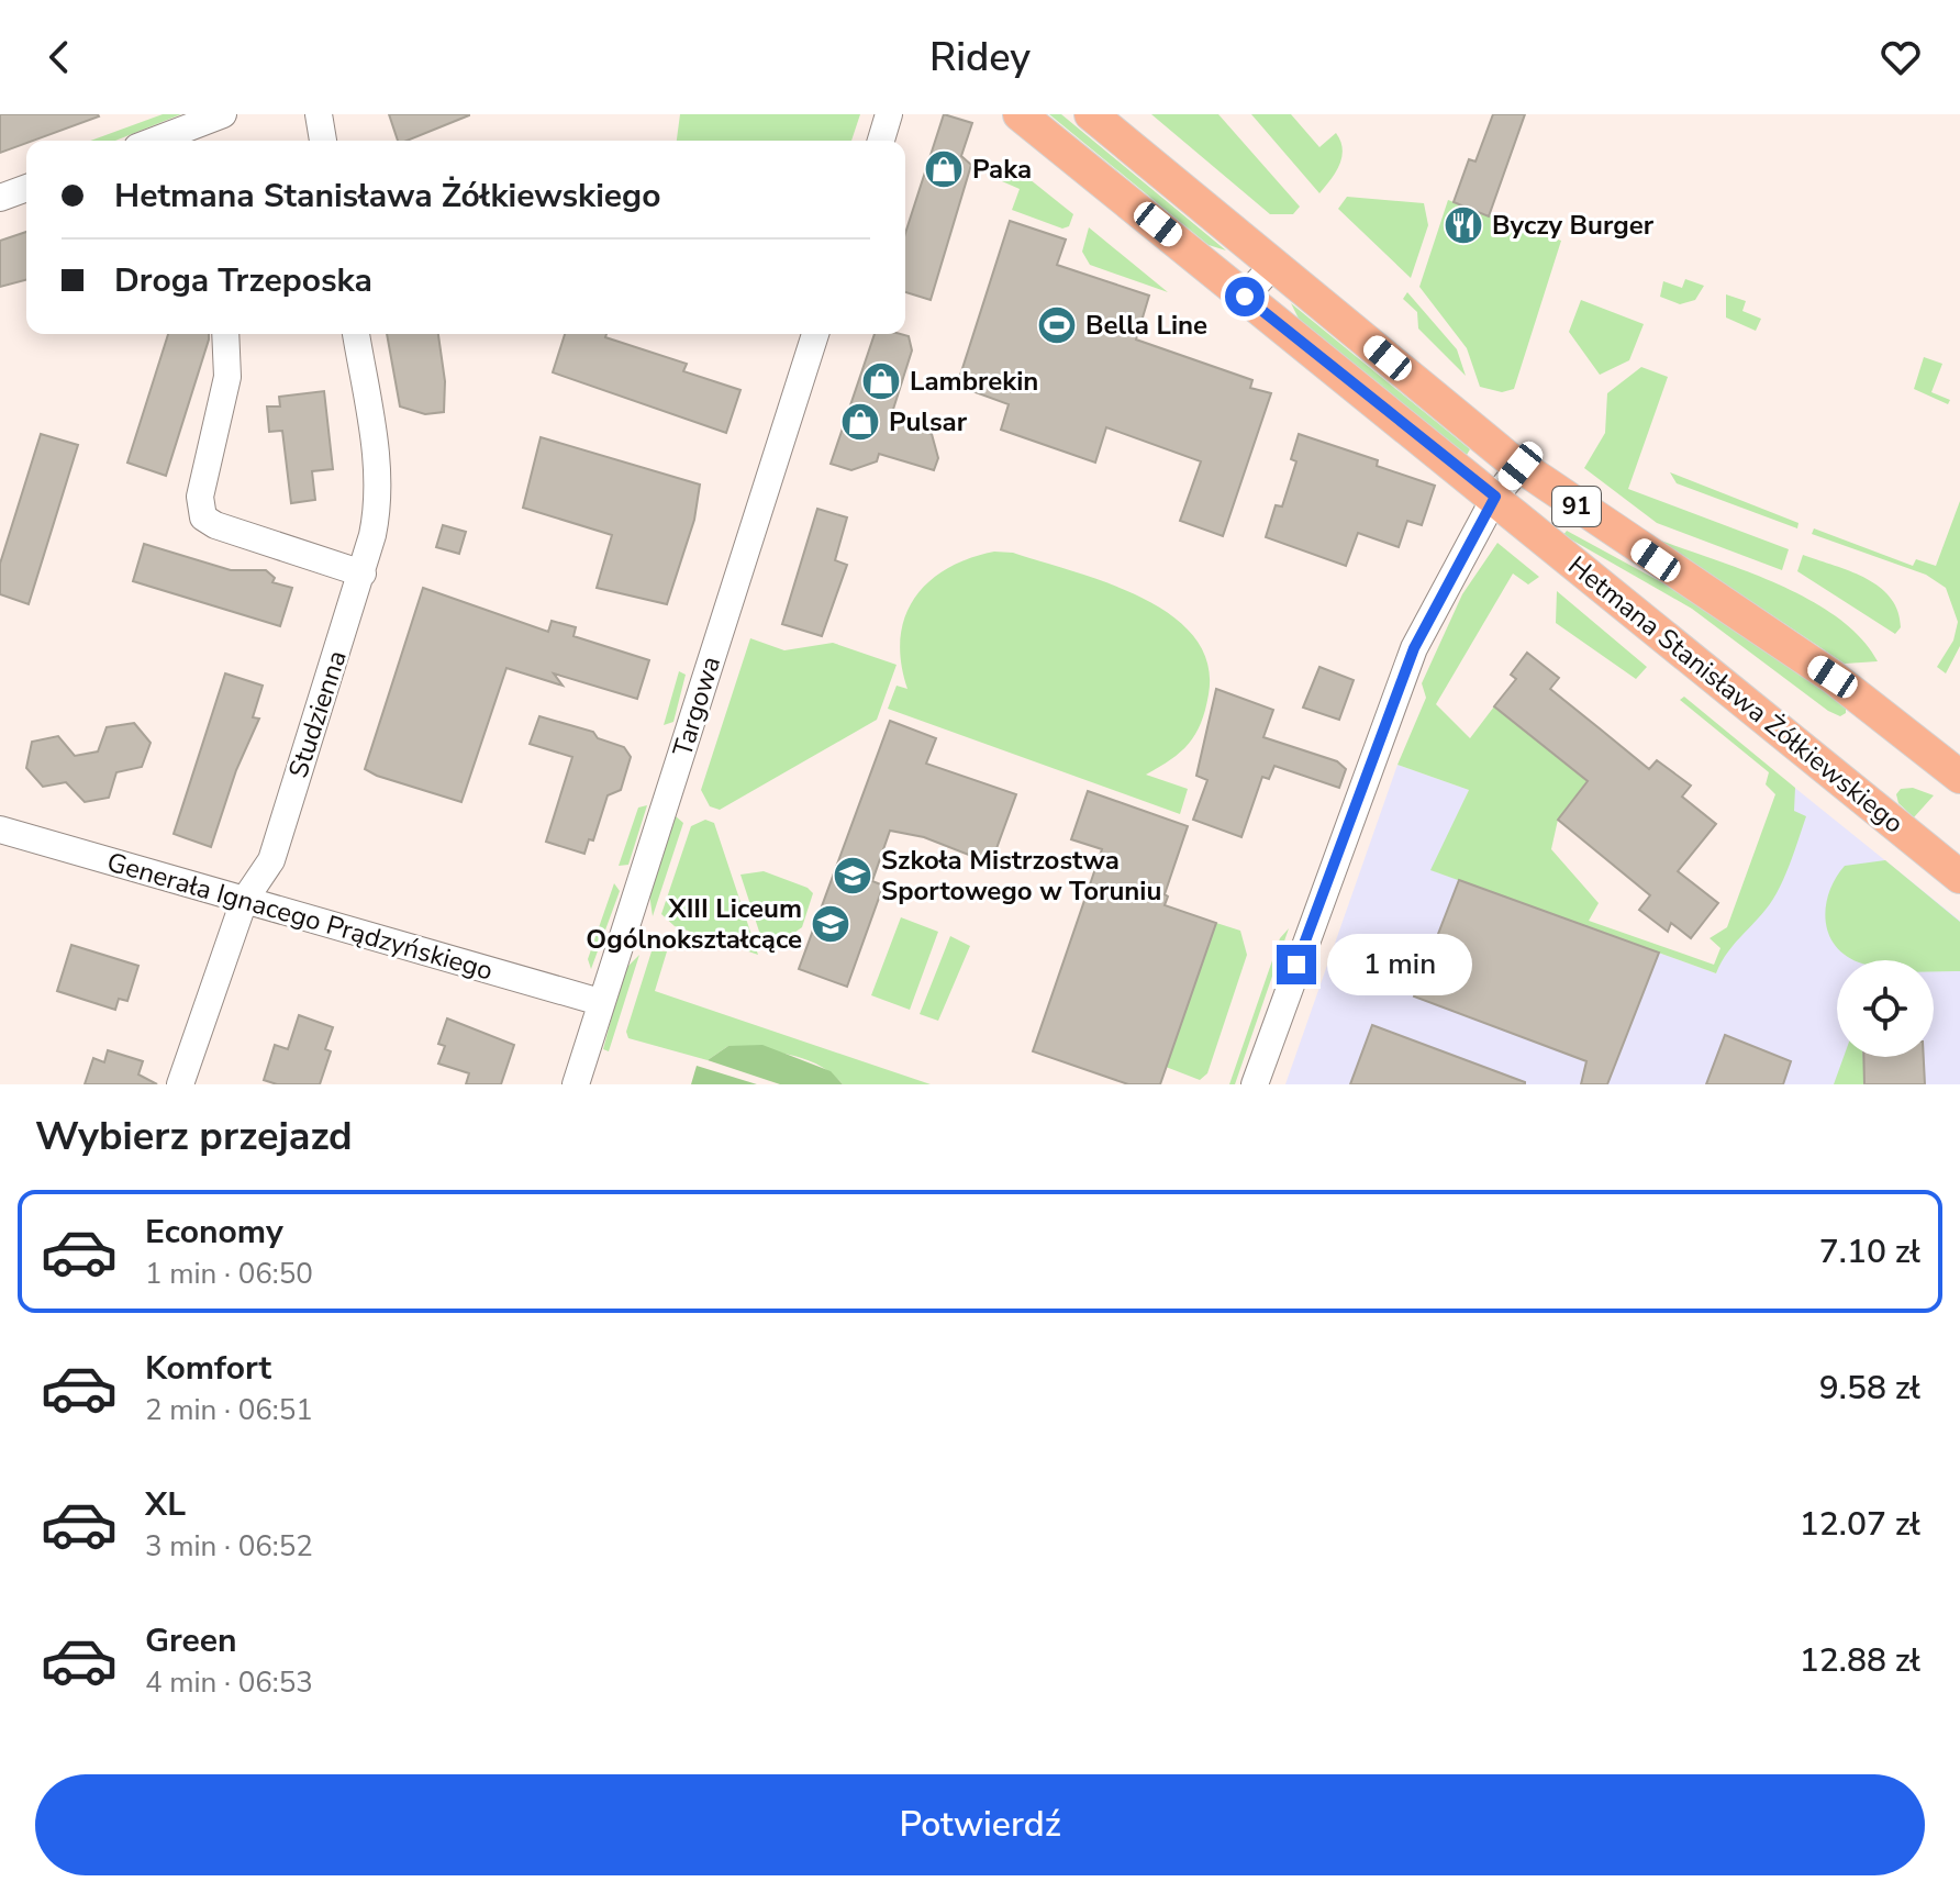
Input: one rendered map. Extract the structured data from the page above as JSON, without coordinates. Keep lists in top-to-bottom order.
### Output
{
  "streets": {
    "main road": ["91", "Hetmana Stanisława Żółkiewskiego"],
    "street": ["Targowa", "Studzienna", "Generała Ignacego Prądzyńskiego"]
  },
  "crossings": [
    ["Targowa", "Generała Ignacego Prądzyńskiego"],
    ["Studzienna", "Generała Ignacego Prądzyńskiego"]
  ],
  "places": {
    "shop": ["Paka", "Lambrekin", "Pulsar"],
    "restaurant": ["Byczy Burger"],
    "sports": ["Bella Line"],
    "school or university": ["Szkoła Mistrzostwa Sportowego w Toruniu", "XIII Liceum Ogólnokształcące"]
  },
  "page": {
    "header": "Ridey",
    "banner": ["Hetmana Stanisława Żółkiewskiego", "Droga Trzeposka"],
    "bubble": "1 min",
    "heading": "Wybierz przejazd",
    "list": [
      {
        "name": "Economy",
        "note": "1 min · 06:50",
        "value": "7.10 zł"
      },
      {
        "name": "Komfort",
        "note": "2 min · 06:51",
        "value": "9.58 zł"
      },
      {
        "name": "XL",
        "note": "3 min · 06:52",
        "value": "12.07 zł"
      },
      {
        "name": "Green",
        "note": "4 min · 06:53",
        "value": "12.88 zł"
      }
    ],
    "buttons": "Potwierdź"
  }
}
